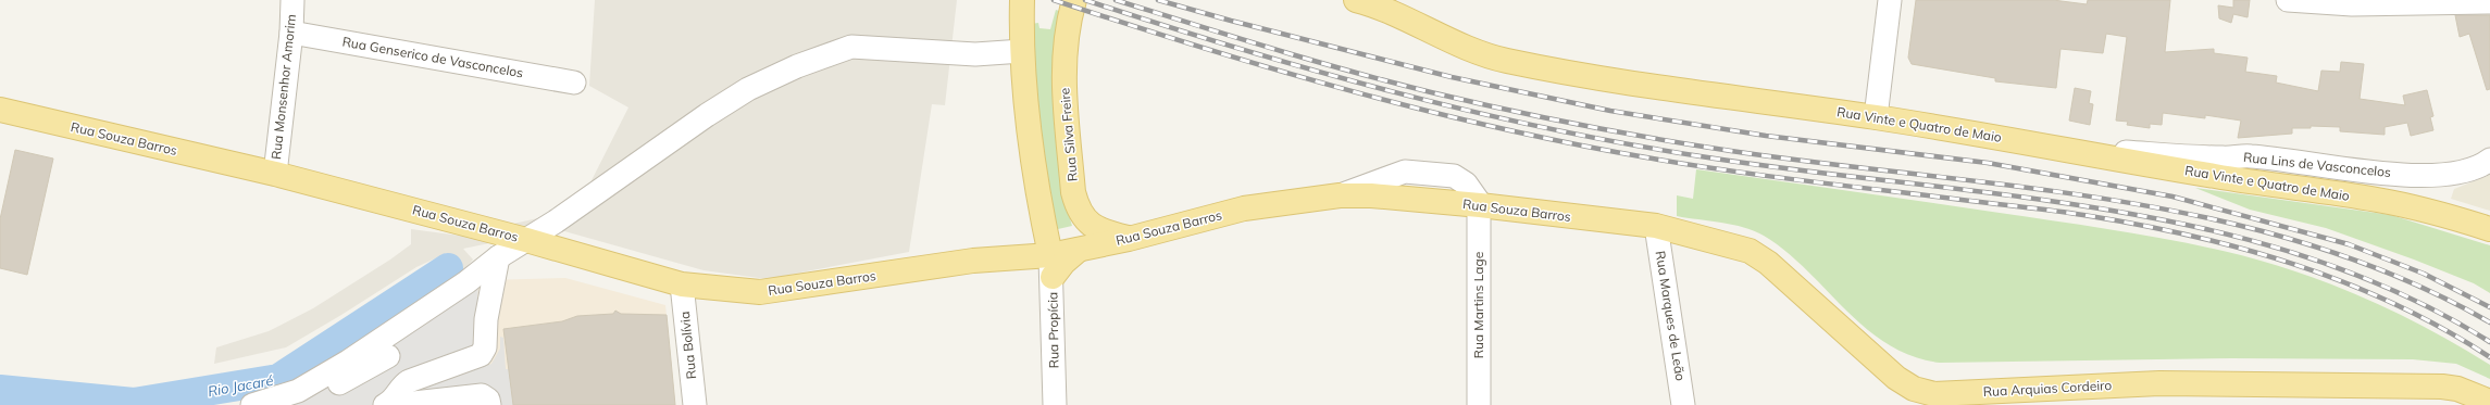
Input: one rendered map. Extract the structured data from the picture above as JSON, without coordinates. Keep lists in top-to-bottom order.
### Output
{
  "streets": {
    "main road": [
      "Rua Vinte e Quatro de Maio",
      "Rua Silva Freire",
      "Rua Souza Barros",
      "Rua Arquias Cordeiro"
    ],
    "street": [
      "Rua Genserico de Vasconcelos",
      "Rua Monsenhor Amorim",
      "Rua Lins de Vasconcelos",
      "Rua Martins Lage",
      "Rua Marques de Leão",
      "Rua Propícia",
      "Rua Bolívia"
    ]
  },
  "crossings": [
    ["Rua Genserico de Vasconcelos", "Rua Monsenhor Amorim"],
    ["Rua Monsenhor Amorim", "Rua Souza Barros"],
    ["Rua Vinte e Quatro de Maio", "Rua Lins de Vasconcelos"],
    ["Rua Silva Freire", "Rua Souza Barros"],
    ["Rua Souza Barros", "Rua Martins Lage"],
    ["Rua Souza Barros", "Rua Marques de Leão"],
    ["Rua Souza Barros", "Rua Propícia"],
    ["Rua Souza Barros", "Rua Bolívia"],
    ["Rua Souza Barros", "Rua Arquias Cordeiro"],
    ["Rua Marques de Leão", "Rua Arquias Cordeiro"]
  ],
  "water": ["Rio Jacaré"]
}
